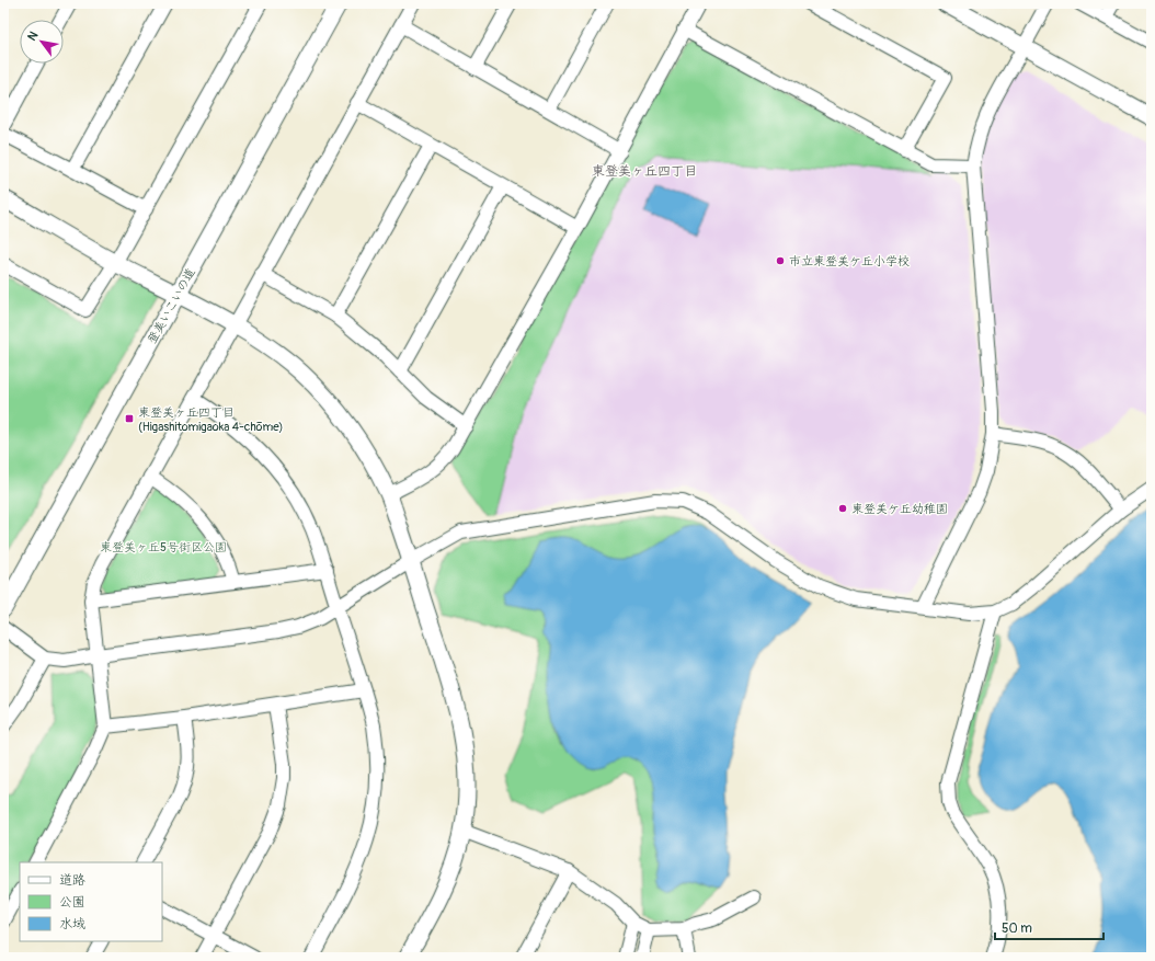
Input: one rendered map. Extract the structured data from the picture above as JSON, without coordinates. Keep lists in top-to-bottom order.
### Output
{
  "streets": {
    "street": ["登美いこいの道"]
  },
  "districts": ["東登美ヶ丘四丁目"],
  "parks": ["東登美ヶ丘5号街区公園"],
  "places": {
    "other": ["市立東登美ケ丘小学校", "東登美ケ丘幼稚園"],
    "transit": ["東登美ヶ丘四丁目 (Higashitomigaoka 4-chōme)"]
  },
  "legend": ["道路", "公園", "水域"],
  "scale_bar": "50 m",
  "north": "top left"
}
